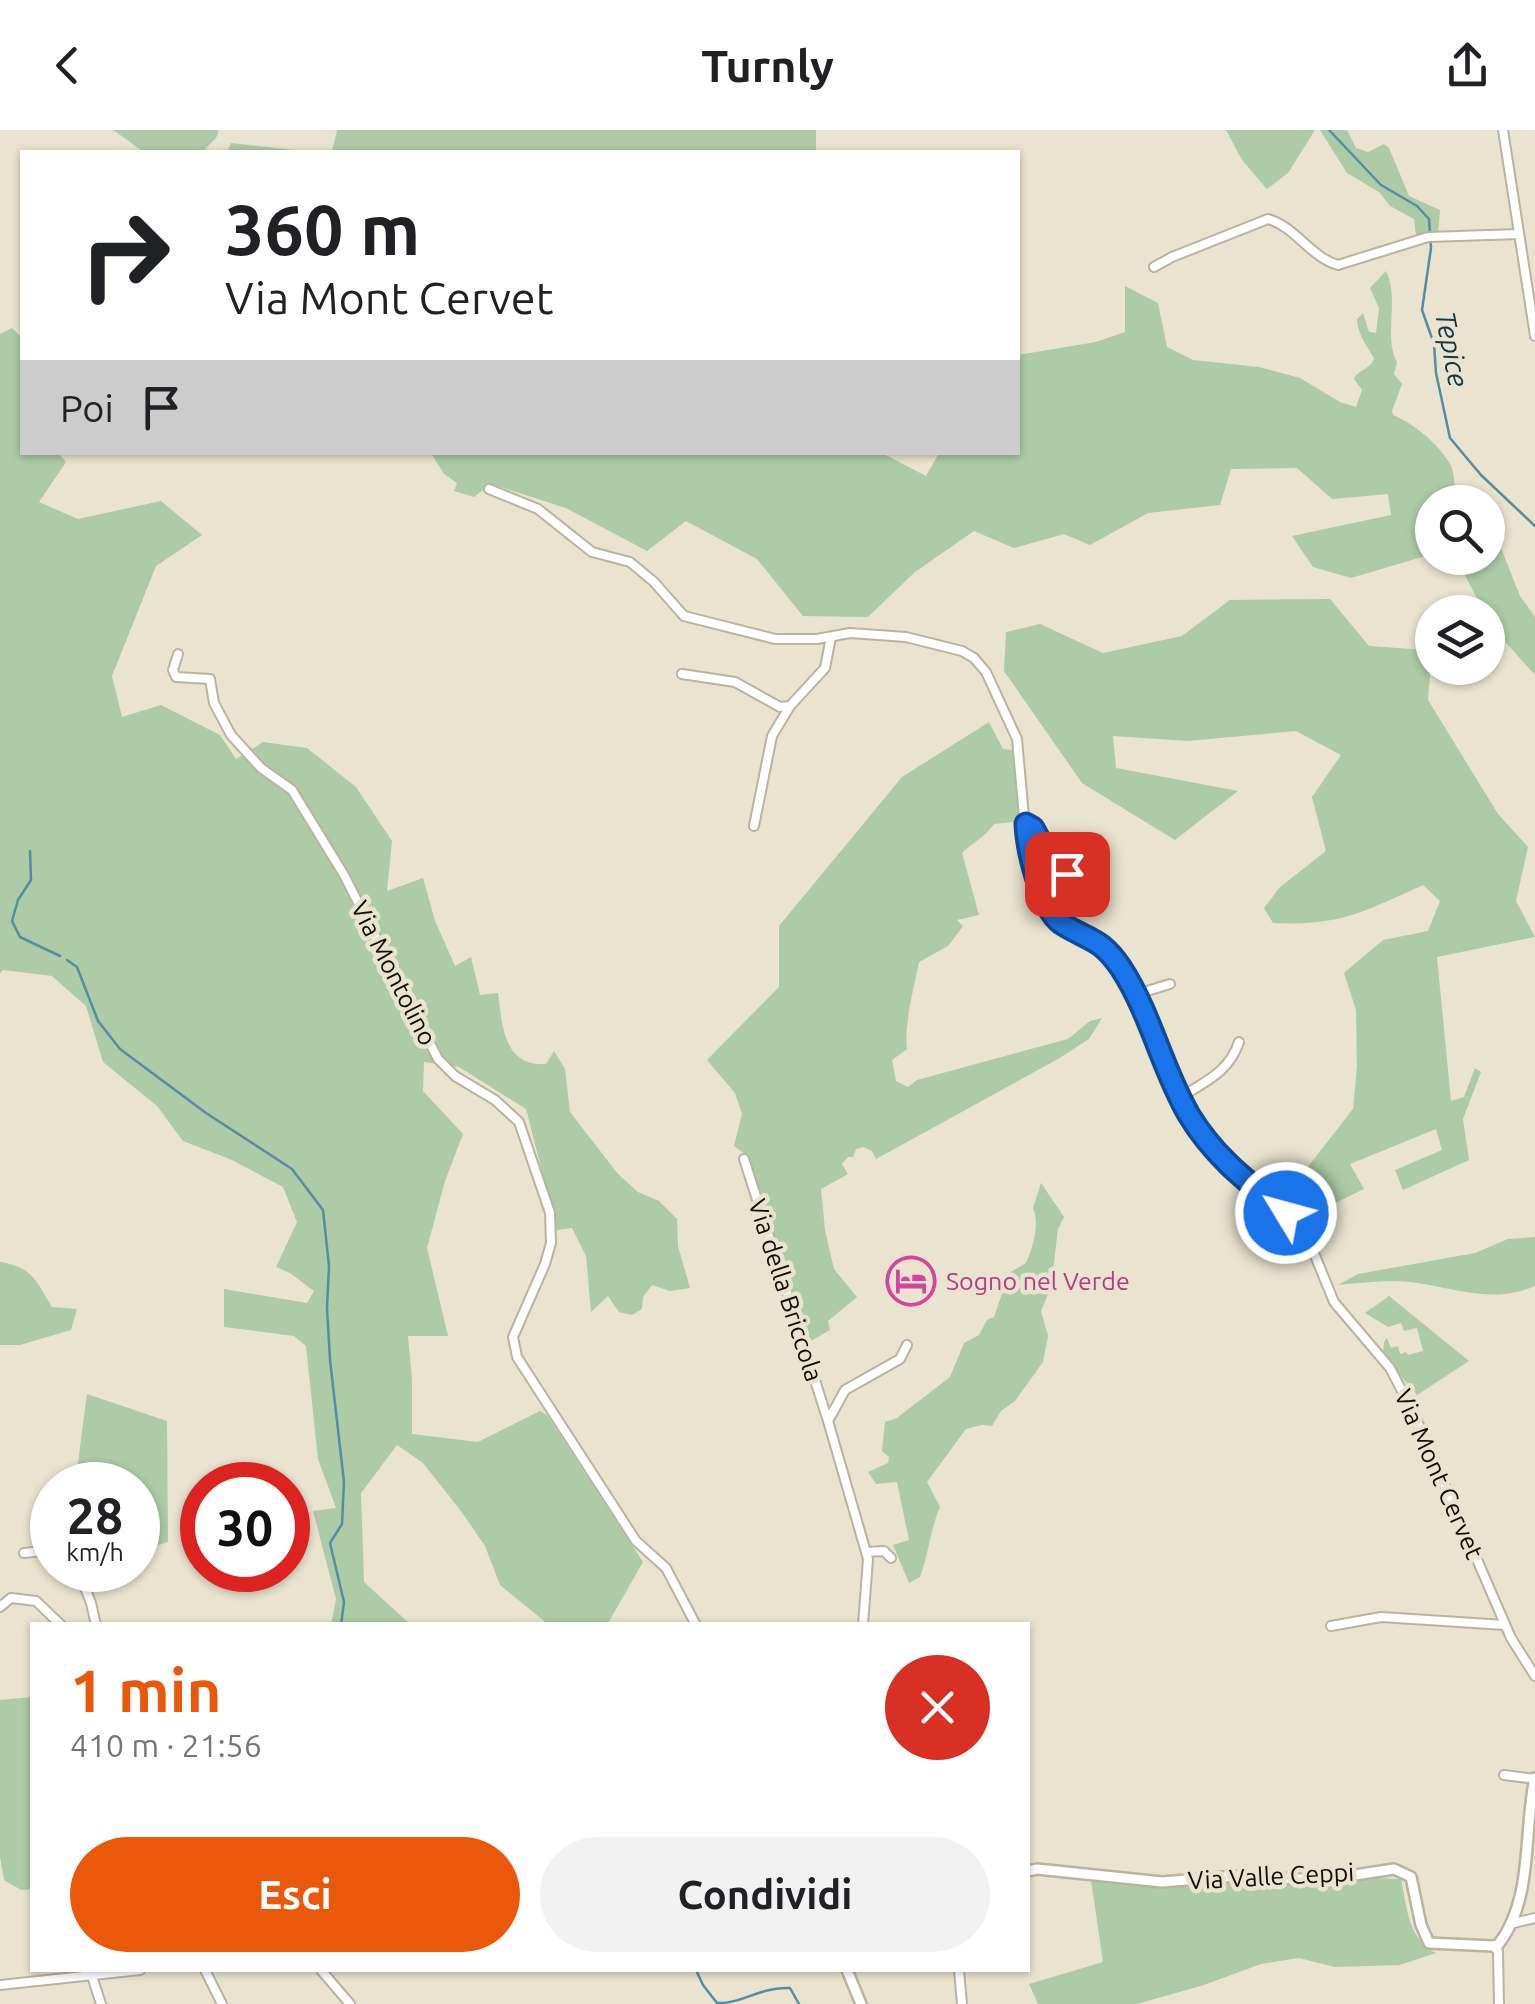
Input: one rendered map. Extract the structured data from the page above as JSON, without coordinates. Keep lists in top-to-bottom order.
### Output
{
  "streets": {
    "street": [
      "Via Montolino",
      "Via della Briccola",
      "Via Mont Cervet",
      "Via Valle Ceppi"
    ]
  },
  "water": ["Tepice"],
  "places": {
    "hotel": ["Sogno nel Verde"]
  },
  "page": {
    "header": "Turnly",
    "turn": ["360 m", "Via Mont Cervet"],
    "then": "Poi",
    "speed": "28 km/h",
    "limit": "30",
    "heading": ["1 min", "410 m · 21:56"],
    "buttons": ["Esci", "Condividi"]
  }
}
